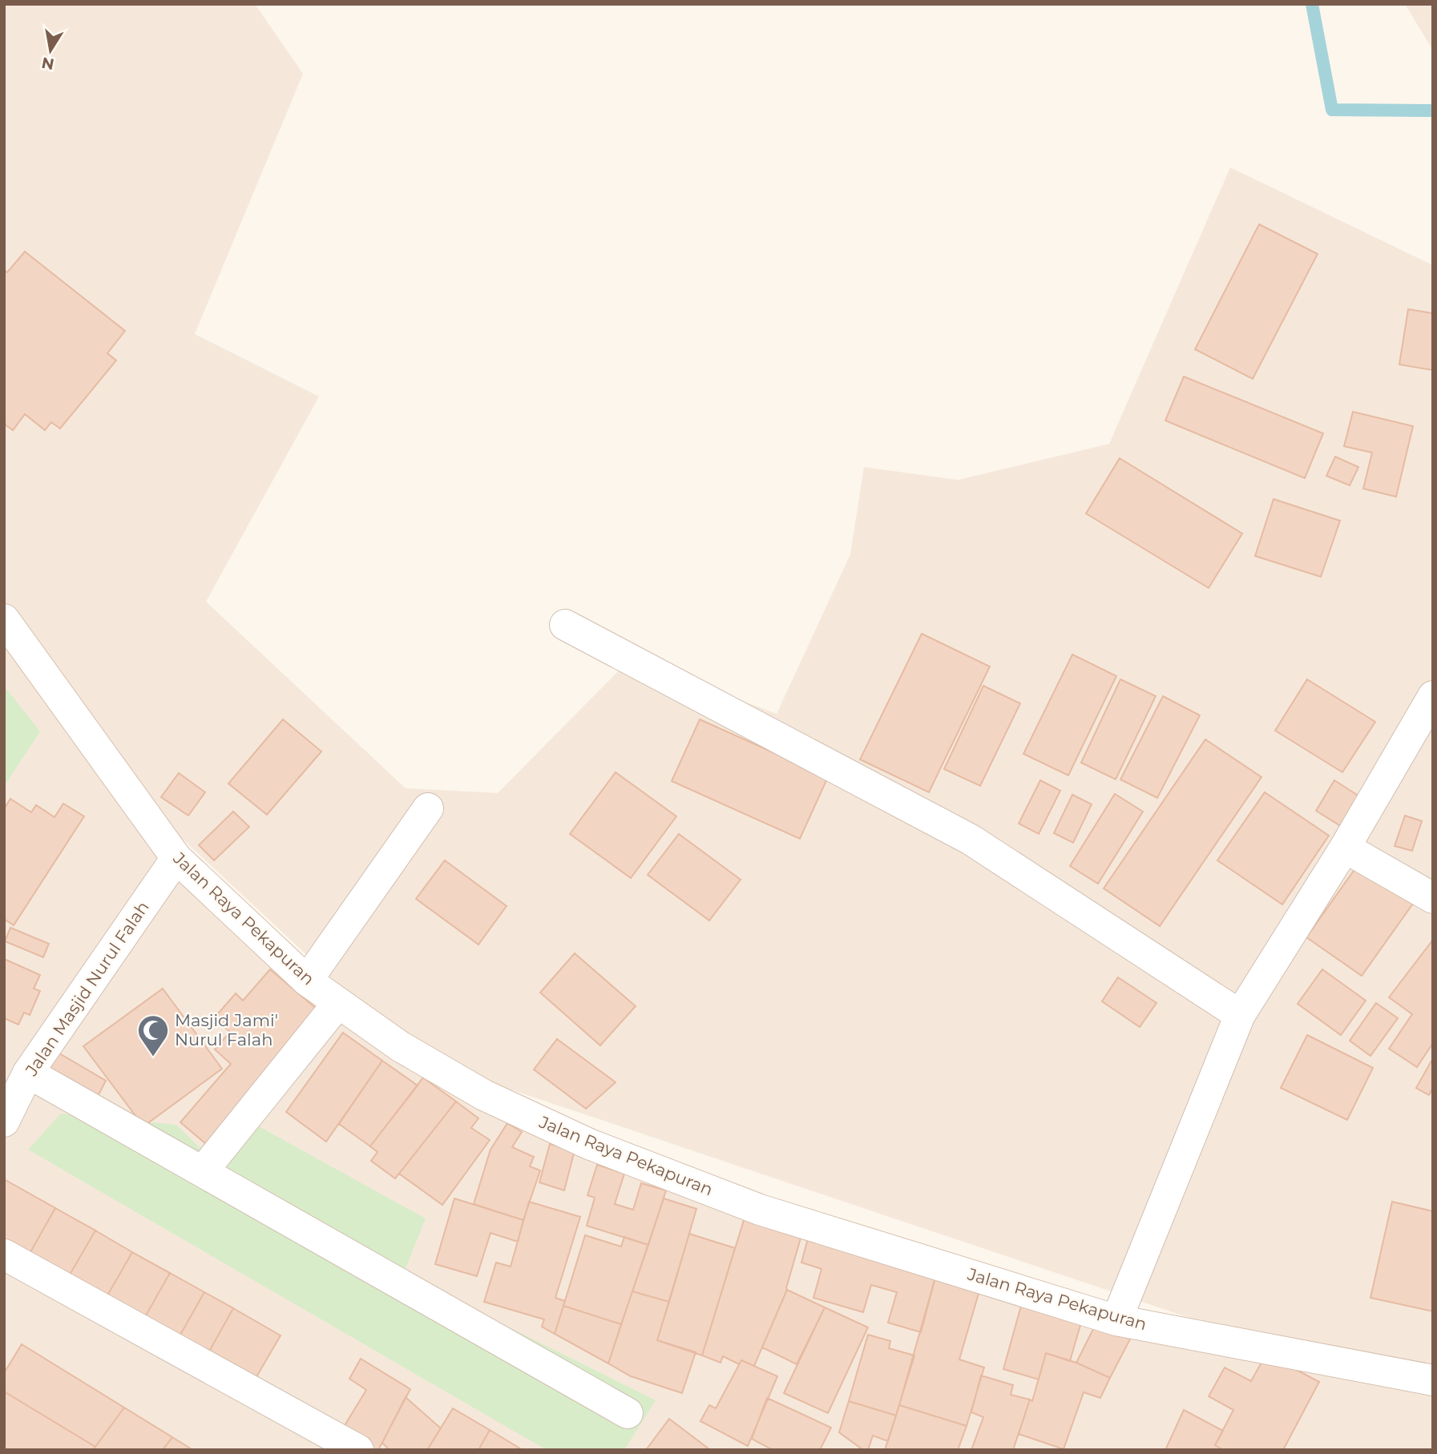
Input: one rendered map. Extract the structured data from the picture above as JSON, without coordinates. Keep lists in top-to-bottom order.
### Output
{
  "streets": {
    "street": ["Jalan Raya Pekapuran", "Jalan Masjid Nurul Falah"]
  },
  "crossings": [
    ["Jalan Raya Pekapuran", "Jalan Masjid Nurul Falah"]
  ],
  "places": {
    "mosque": ["Masjid Jami' Nurul Falah"]
  },
  "north": "bottom"
}
